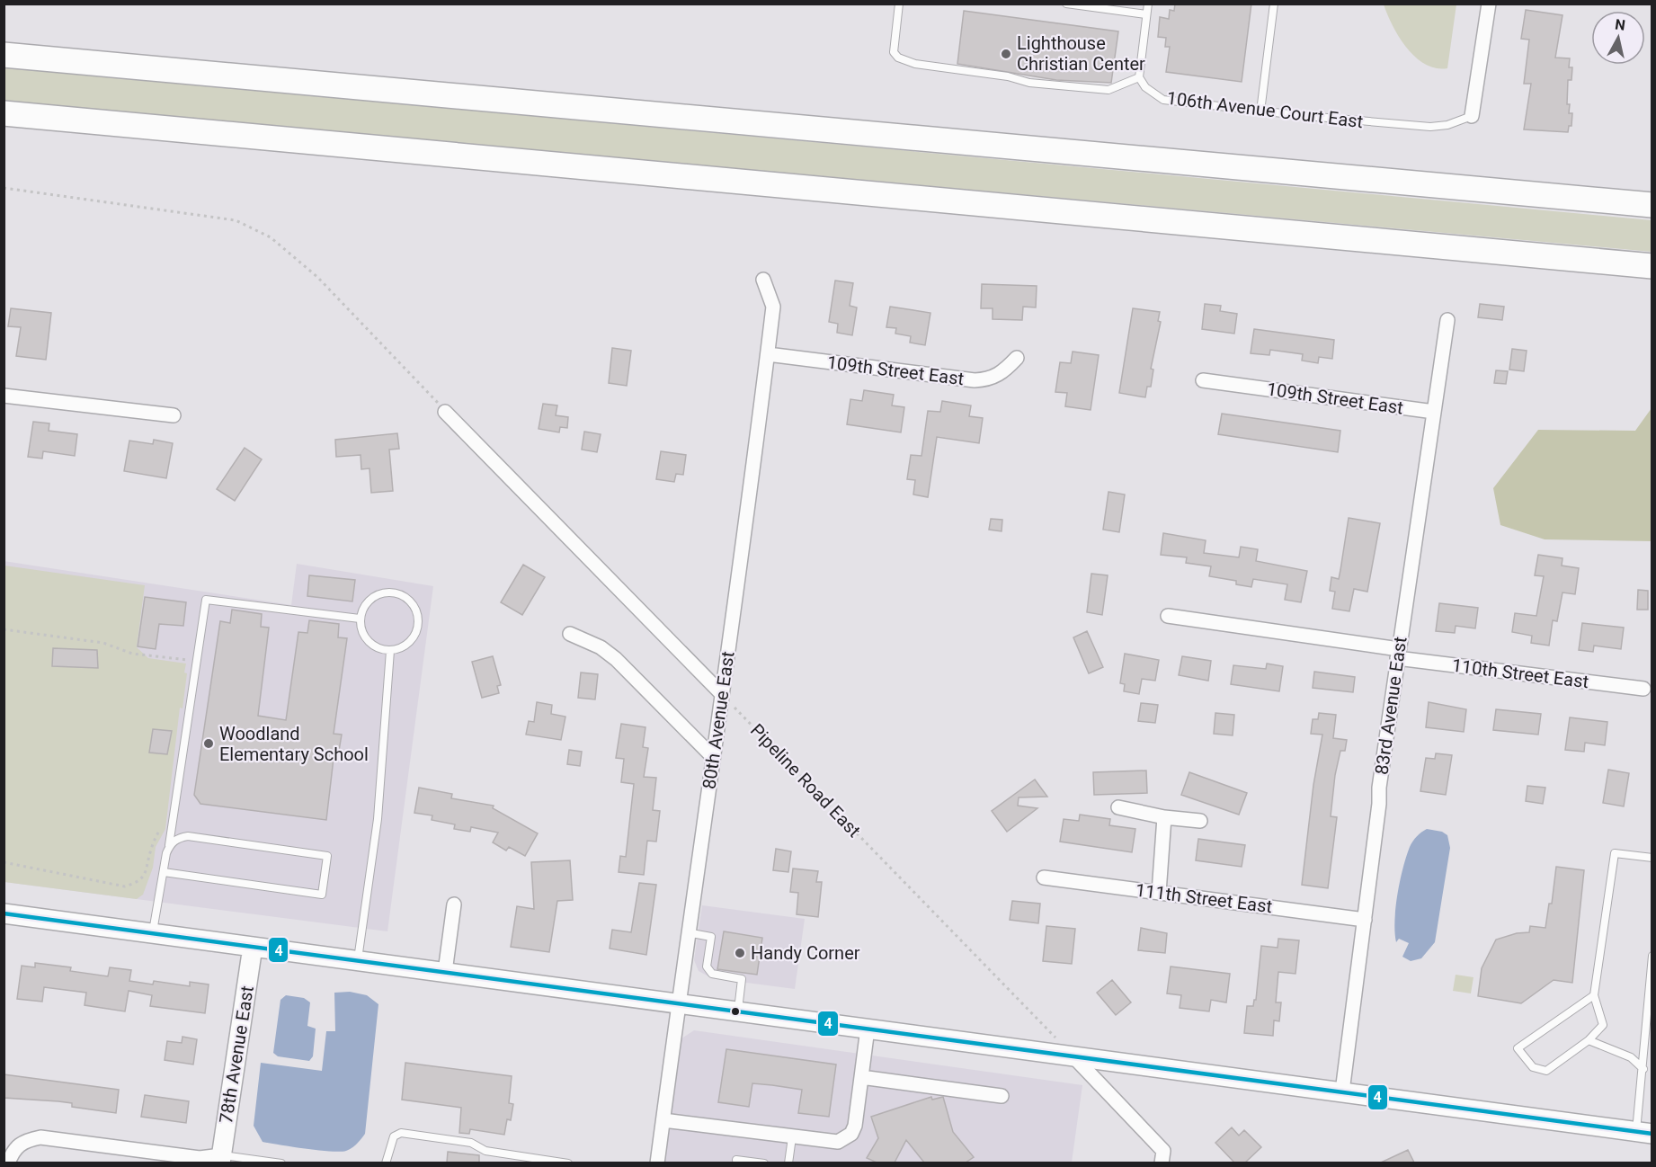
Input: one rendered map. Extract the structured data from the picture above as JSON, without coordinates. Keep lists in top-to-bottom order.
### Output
{
  "streets": {
    "main road": ["78th Avenue East"],
    "street": [
      "109th Street East",
      "110th Street East",
      "83rd Avenue East",
      "80th Avenue East",
      "111th Street East"
    ],
    "lane": ["106th Avenue Court East"],
    "path": ["Pipeline Road East"]
  },
  "crossings": [
    ["109th Street East", "83rd Avenue East"],
    ["109th Street East", "80th Avenue East"],
    ["110th Street East", "83rd Avenue East"],
    ["83rd Avenue East", "111th Street East"],
    ["80th Avenue East", "Pipeline Road East"]
  ],
  "places": ["Lighthouse Christian Center", "Woodland Elementary School", "Handy Corner"],
  "lines": ["transit line 4"],
  "north": "top"
}
